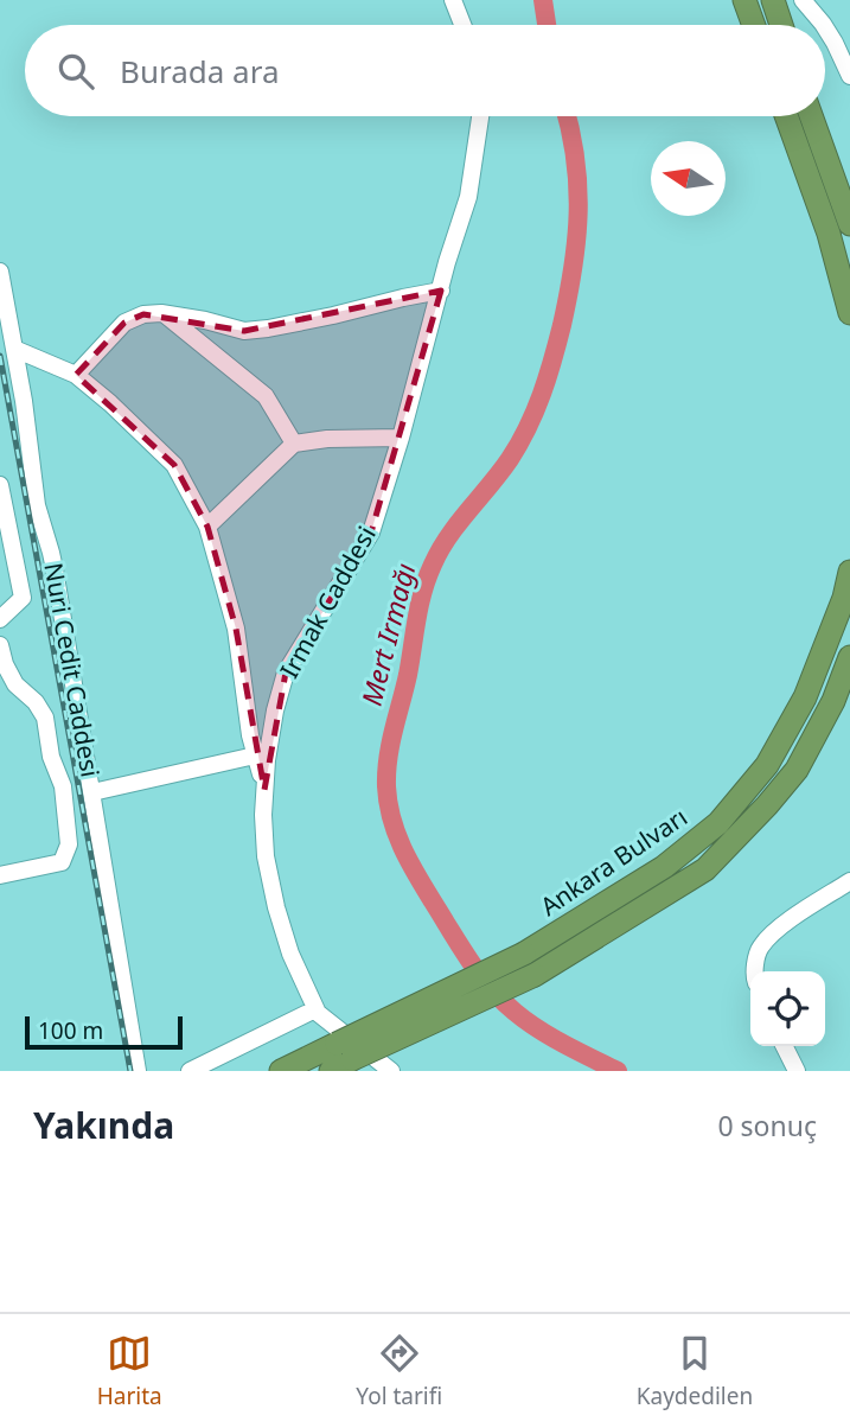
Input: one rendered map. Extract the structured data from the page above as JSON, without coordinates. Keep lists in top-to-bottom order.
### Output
{
  "streets": {
    "highway": ["Ankara Bulvarı"],
    "street": ["Irmak Caddesi", "Nuri Cedit Caddesi"]
  },
  "water": ["Mert Irmağı"],
  "scale_bar": "100 m",
  "north": "left",
  "page": {
    "search": "Burada ara",
    "scale": "100 m",
    "heading": ["Yakında", "0 sonuç"],
    "nav": ["Harita", "Yol tarifi", "Kaydedilen"]
  }
}
